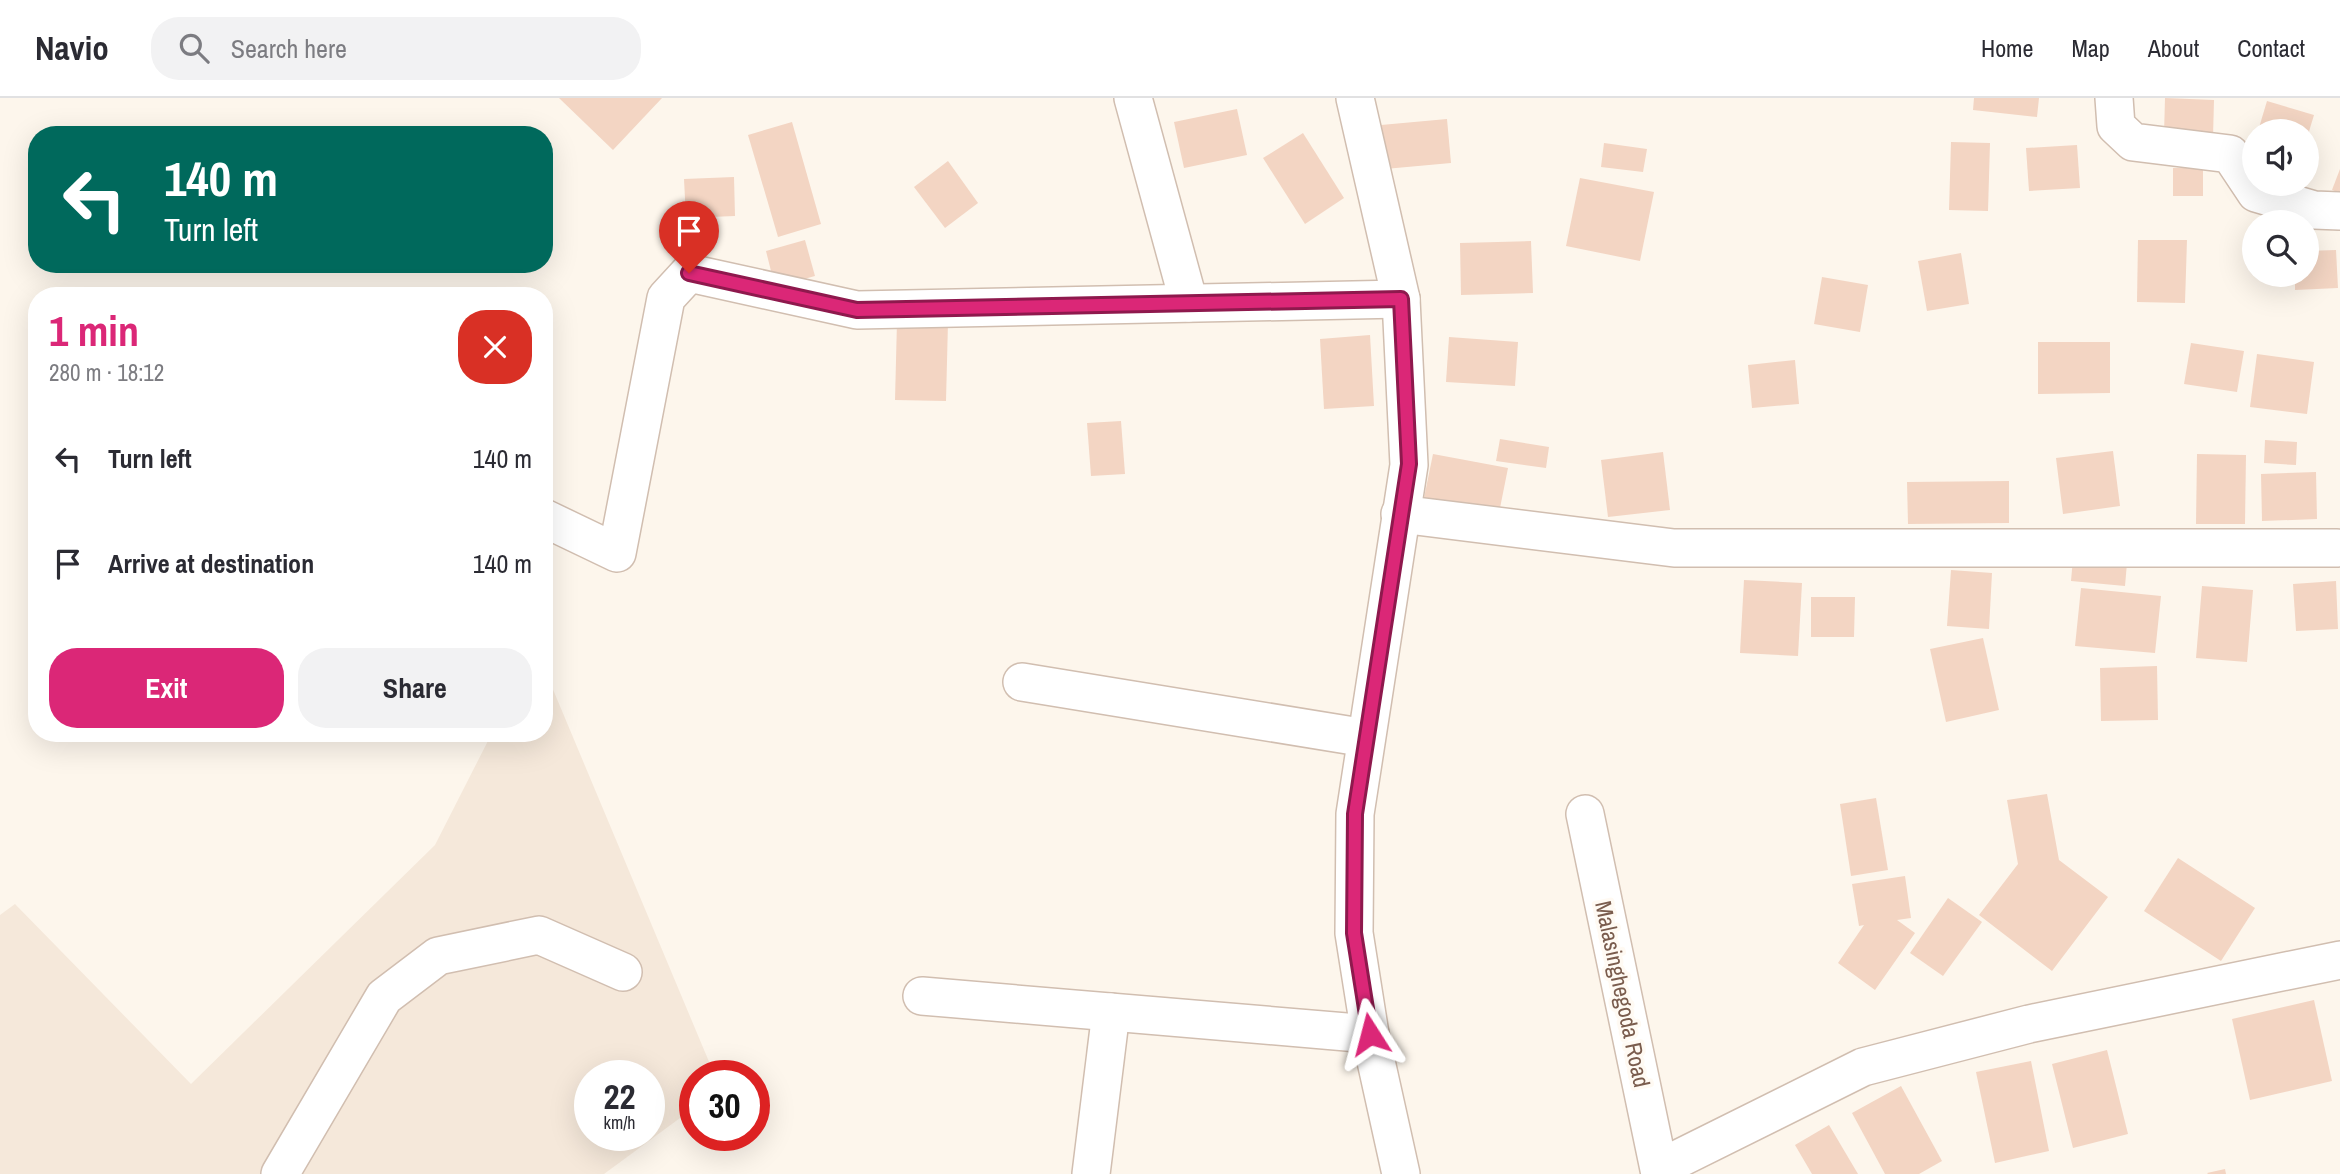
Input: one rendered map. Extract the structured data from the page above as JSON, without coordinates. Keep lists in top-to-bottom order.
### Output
{
  "streets": {
    "street": ["Malasinghegoda Road"]
  },
  "page": {
    "header": "Navio",
    "search": "Search here",
    "nav": [
      "Home",
      "Map",
      "About",
      "Contact"
    ],
    "turn": ["140 m", "Turn left"],
    "heading": ["1 min", "280 m · 18:12"],
    "list": [
      {
        "name": "Turn left",
        "value": "140 m"
      },
      {
        "name": "Arrive at destination",
        "value": "140 m"
      }
    ],
    "buttons": ["Exit", "Share"],
    "speed": "22 km/h",
    "limit": "30"
  }
}
